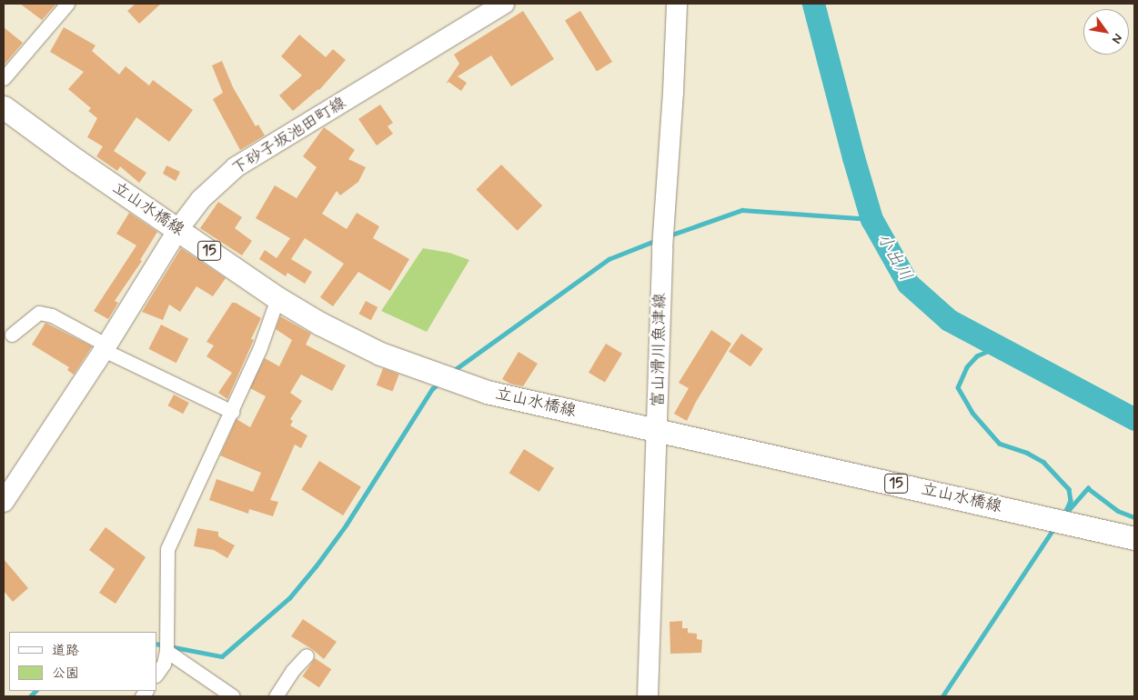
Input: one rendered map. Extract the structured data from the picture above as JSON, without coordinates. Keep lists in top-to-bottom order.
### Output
{
  "streets": {
    "main road": [
      "下砂子坂池田町線",
      "立山水橋線",
      "15",
      "富山滑川魚津線"
    ]
  },
  "crossings": [
    ["下砂子坂池田町線", "立山水橋線"],
    ["立山水橋線", "富山滑川魚津線"]
  ],
  "water": ["小出川"],
  "legend": ["道路", "公園"],
  "north": "bottom right"
}
